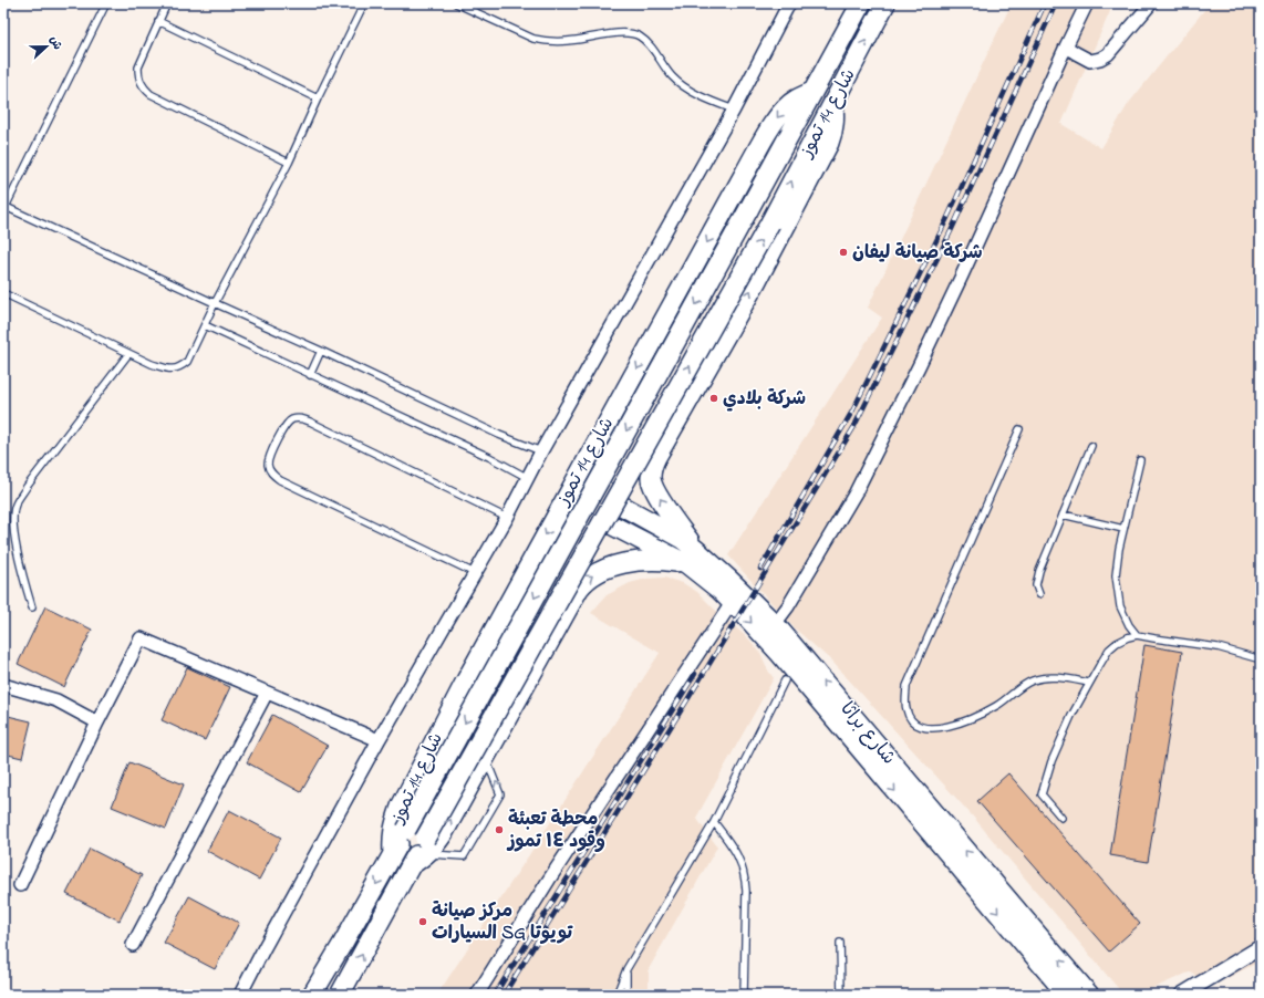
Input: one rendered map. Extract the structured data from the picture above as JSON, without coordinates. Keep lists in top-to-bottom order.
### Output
{
  "streets": {
    "main road": ["شارع 14 تموز", "شارع براثا"]
  },
  "places": [
    "شركة صيانة ليفان",
    "شركة بلادي",
    "محطة تعبئة وقود ١٤ تموز",
    "مركز صيانة السيارات SG تويوتا"
  ],
  "north": "right"
}
